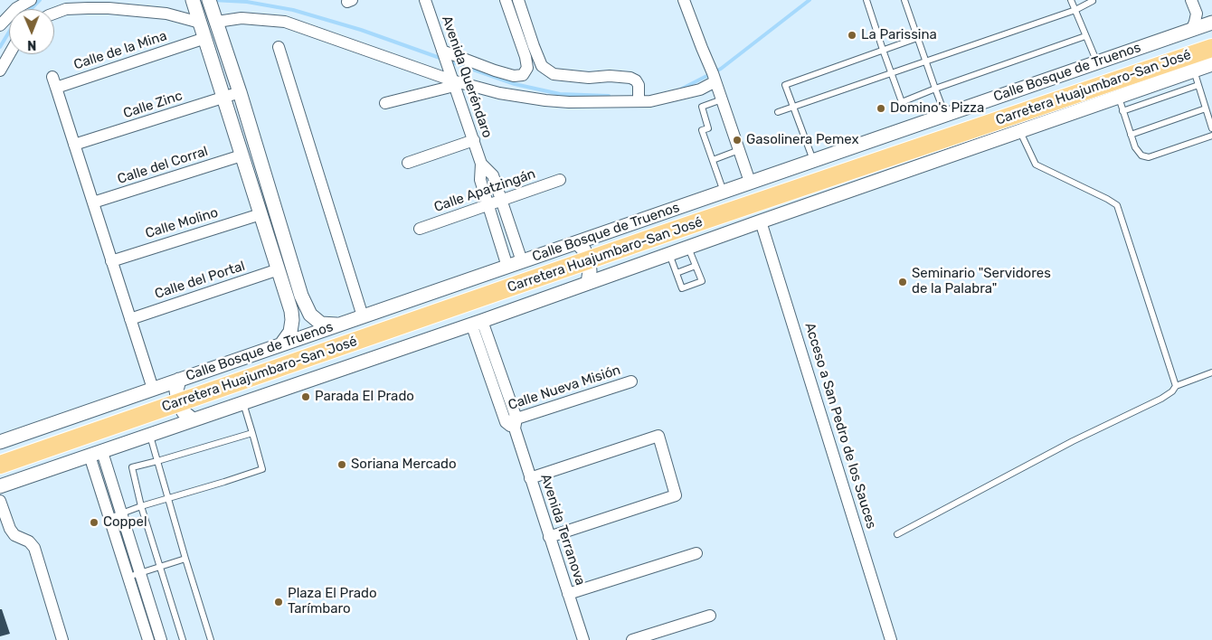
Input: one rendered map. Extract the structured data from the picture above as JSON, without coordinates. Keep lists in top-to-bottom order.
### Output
{
  "streets": {
    "main road": ["Carretera Huajumbaro-San José"],
    "street": [
      "Calle de la Mina",
      "Calle Bosque de Truenos",
      "Avenida Queréndaro",
      "Calle Zinc",
      "Calle del Corral",
      "Calle Apatzingán",
      "Calle Molino",
      "Calle del Portal",
      "Calle Nueva Misión",
      "Acceso a San Pedro de los Sauces",
      "Avenida Terranova"
    ]
  },
  "crossings": [
    ["Calle de la Mina", "Calle Zinc"],
    ["Calle Bosque de Truenos", "Avenida Queréndaro"],
    ["Avenida Queréndaro", "Calle Apatzingán"],
    ["Calle Nueva Misión", "Avenida Terranova"]
  ],
  "places": [
    "La Parissina",
    "Domino's Pizza",
    "Gasolinera Pemex",
    "Seminario \"Servidores de la Palabra\"",
    "Parada El Prado",
    "Soriana Mercado",
    "Coppel",
    "Plaza El Prado Tarímbaro"
  ],
  "north": "bottom"
}
